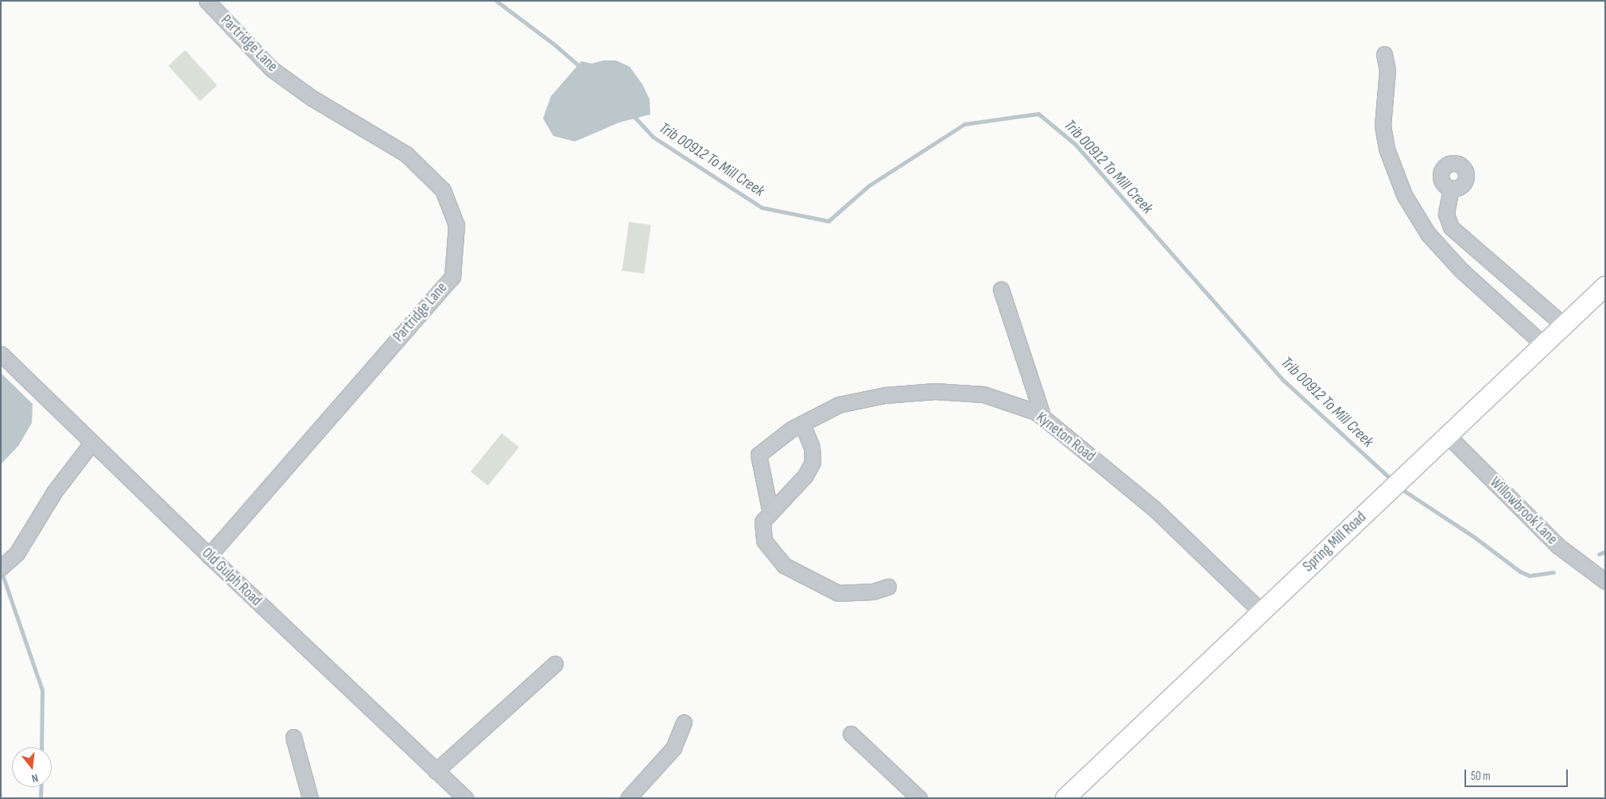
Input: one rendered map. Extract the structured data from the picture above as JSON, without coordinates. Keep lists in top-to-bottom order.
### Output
{
  "streets": {
    "main road": ["Spring Mill Road"],
    "street": [
      "Partridge Lane",
      "Kyneton Road",
      "Willowbrook Lane",
      "Old Gulph Road"
    ]
  },
  "crossings": [
    ["Partridge Lane", "Old Gulph Road"],
    ["Kyneton Road", "Spring Mill Road"],
    ["Willowbrook Lane", "Spring Mill Road"]
  ],
  "water": ["Trib 00912 To Mill Creek"],
  "scale_bar": "50 m",
  "north": "bottom"
}
